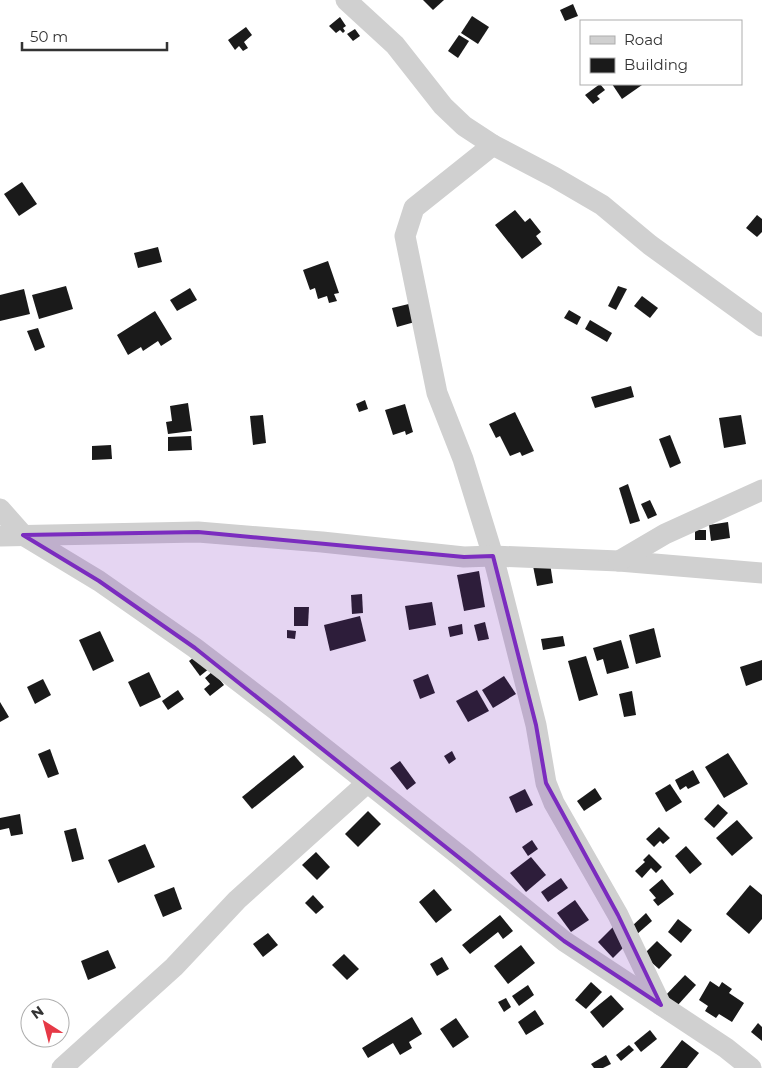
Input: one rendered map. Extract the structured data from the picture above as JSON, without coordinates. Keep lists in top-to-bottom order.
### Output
{
  "legend": ["Road", "Building"],
  "scale_bar": "50 m",
  "north": "top left"
}
